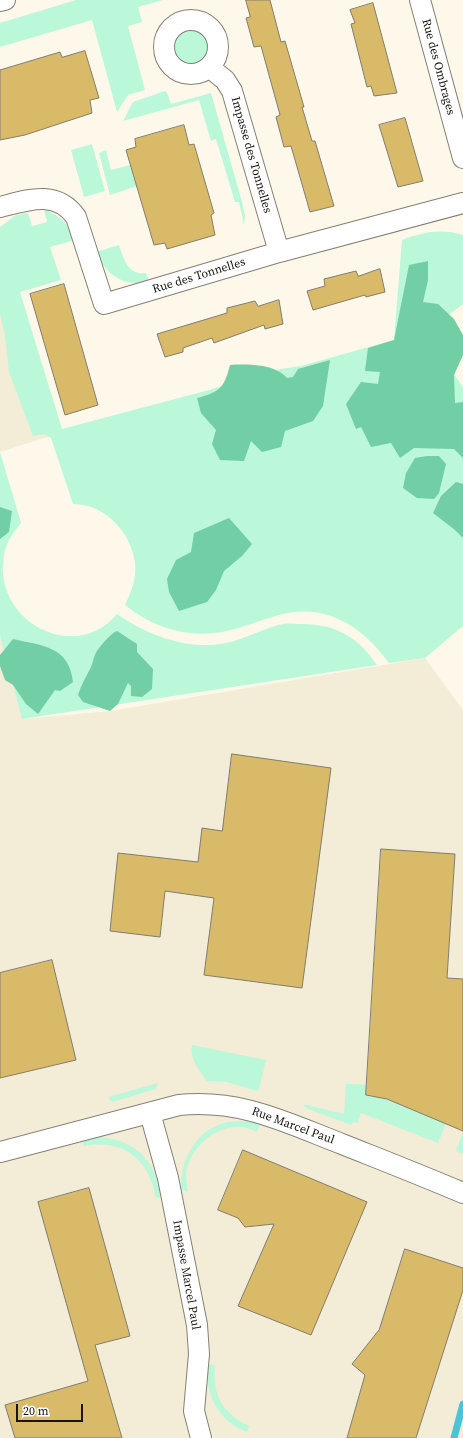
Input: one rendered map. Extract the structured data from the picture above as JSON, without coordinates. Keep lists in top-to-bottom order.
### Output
{
  "streets": {
    "street": [
      "Rue des Ombrages",
      "Impasse des Tonnelles",
      "Rue des Tonnelles",
      "Rue Marcel Paul",
      "Impasse Marcel Paul"
    ]
  },
  "crossings": [
    ["Impasse des Tonnelles", "Rue des Tonnelles"],
    ["Rue Marcel Paul", "Impasse Marcel Paul"]
  ],
  "scale_bar": "20 m"
}
